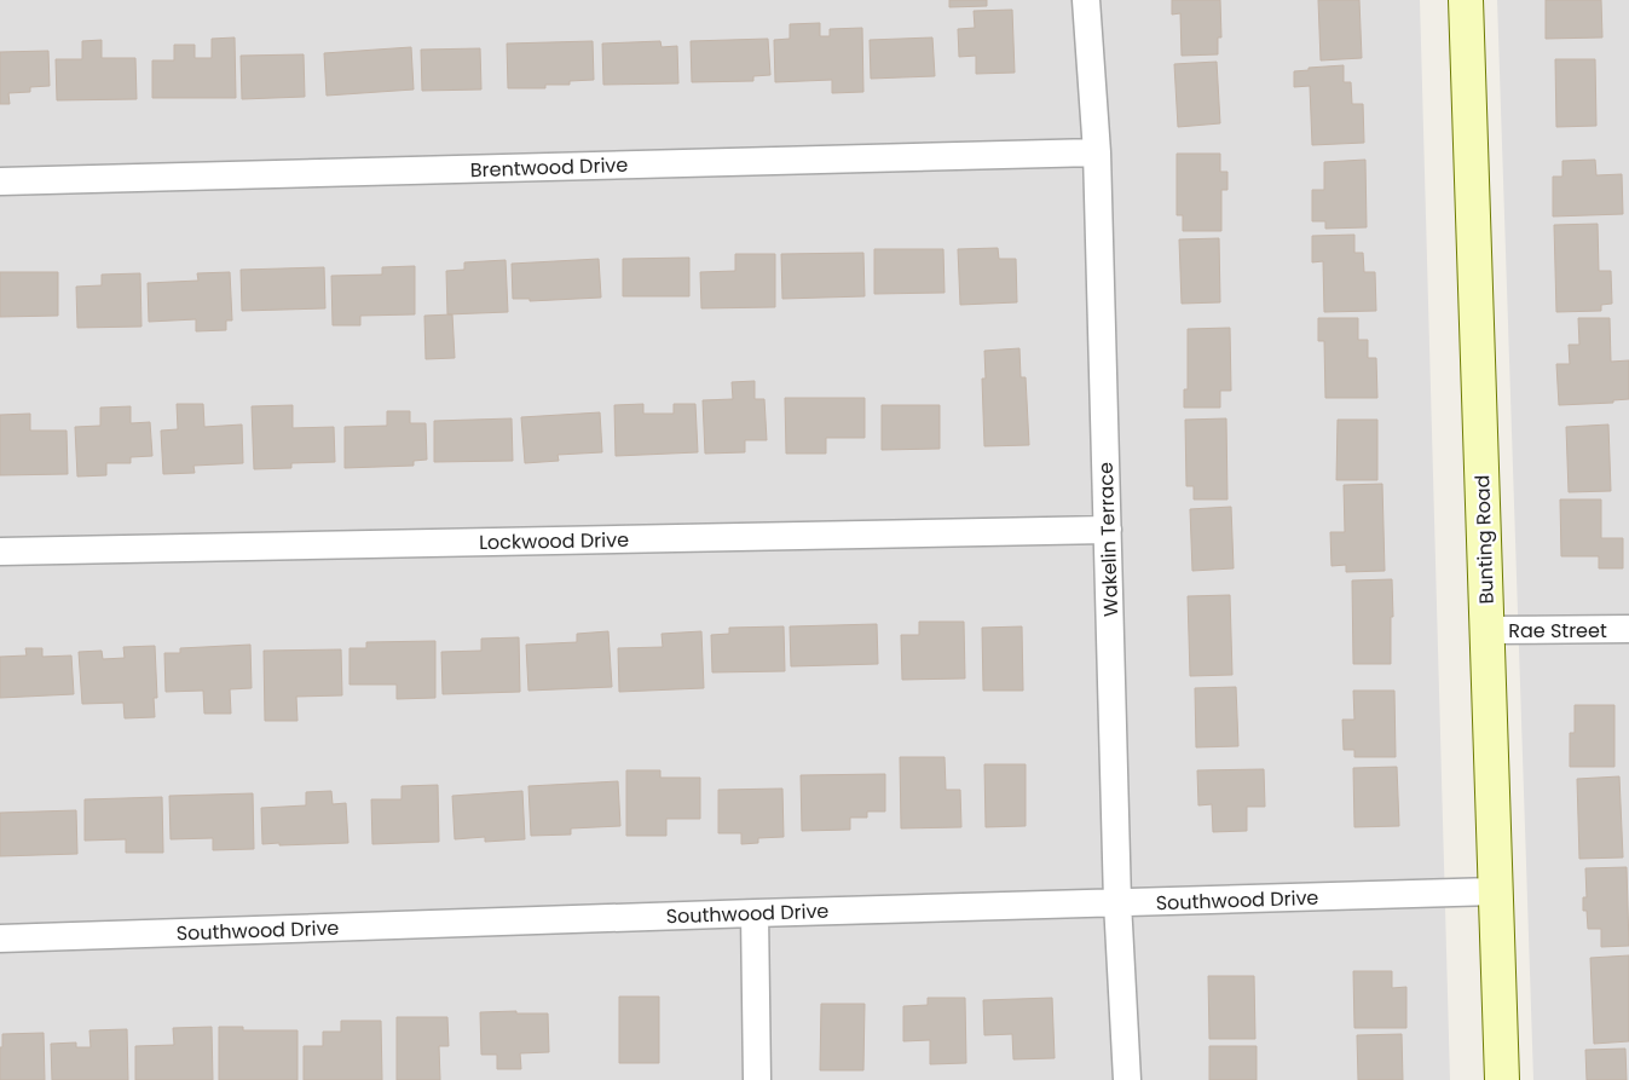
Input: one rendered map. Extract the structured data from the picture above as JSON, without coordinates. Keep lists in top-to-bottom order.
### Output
{
  "streets": {
    "main road": ["Bunting Road"],
    "street": [
      "Brentwood Drive",
      "Wakelin Terrace",
      "Lockwood Drive",
      "Rae Street",
      "Southwood Drive"
    ]
  },
  "crossings": [
    ["Brentwood Drive", "Wakelin Terrace"],
    ["Wakelin Terrace", "Lockwood Drive"],
    ["Wakelin Terrace", "Southwood Drive"],
    ["Bunting Road", "Rae Street"],
    ["Bunting Road", "Southwood Drive"]
  ]
}
